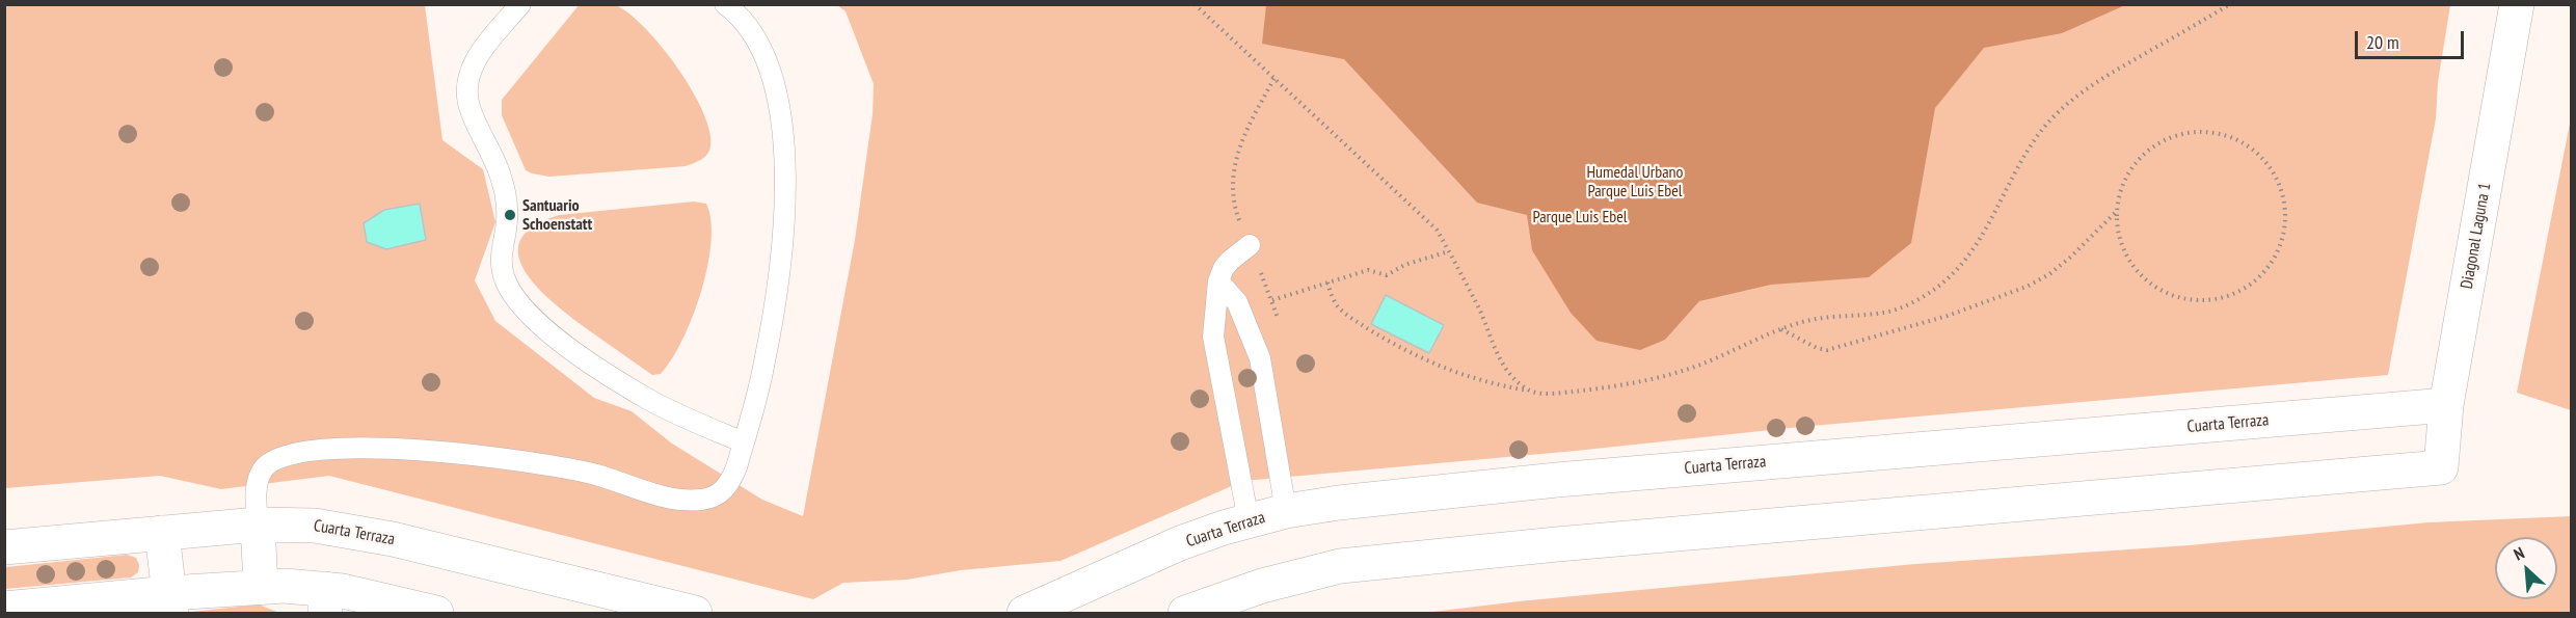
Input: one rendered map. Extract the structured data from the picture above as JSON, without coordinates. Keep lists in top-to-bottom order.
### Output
{
  "streets": {
    "street": ["Diagonal Laguna 1", "Cuarta Terraza"]
  },
  "crossings": [
    ["Diagonal Laguna 1", "Cuarta Terraza"]
  ],
  "parks": ["Humedal Urbano Parque Luis Ebel", "Parque Luis Ebel"],
  "places": ["Santuario Schoenstatt"],
  "scale_bar": "20 m",
  "north": "top left"
}
